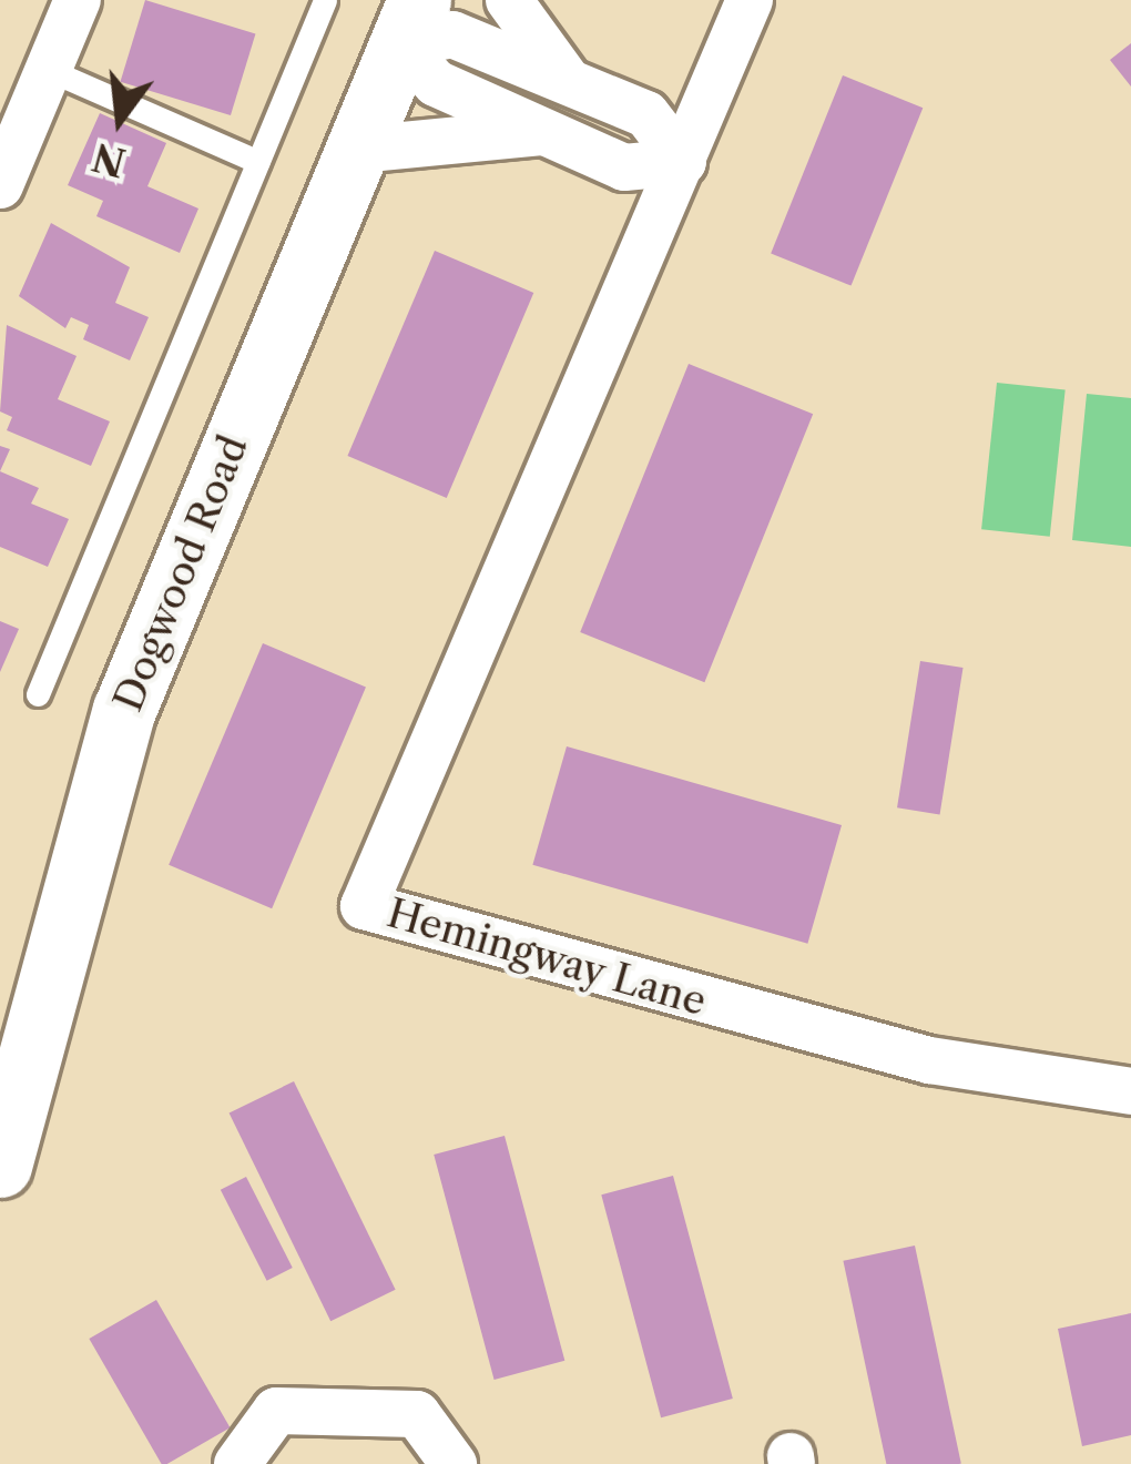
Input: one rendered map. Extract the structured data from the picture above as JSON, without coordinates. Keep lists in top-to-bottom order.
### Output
{
  "streets": {
    "street": ["Dogwood Road", "Hemingway Lane"]
  },
  "north": "bottom"
}
